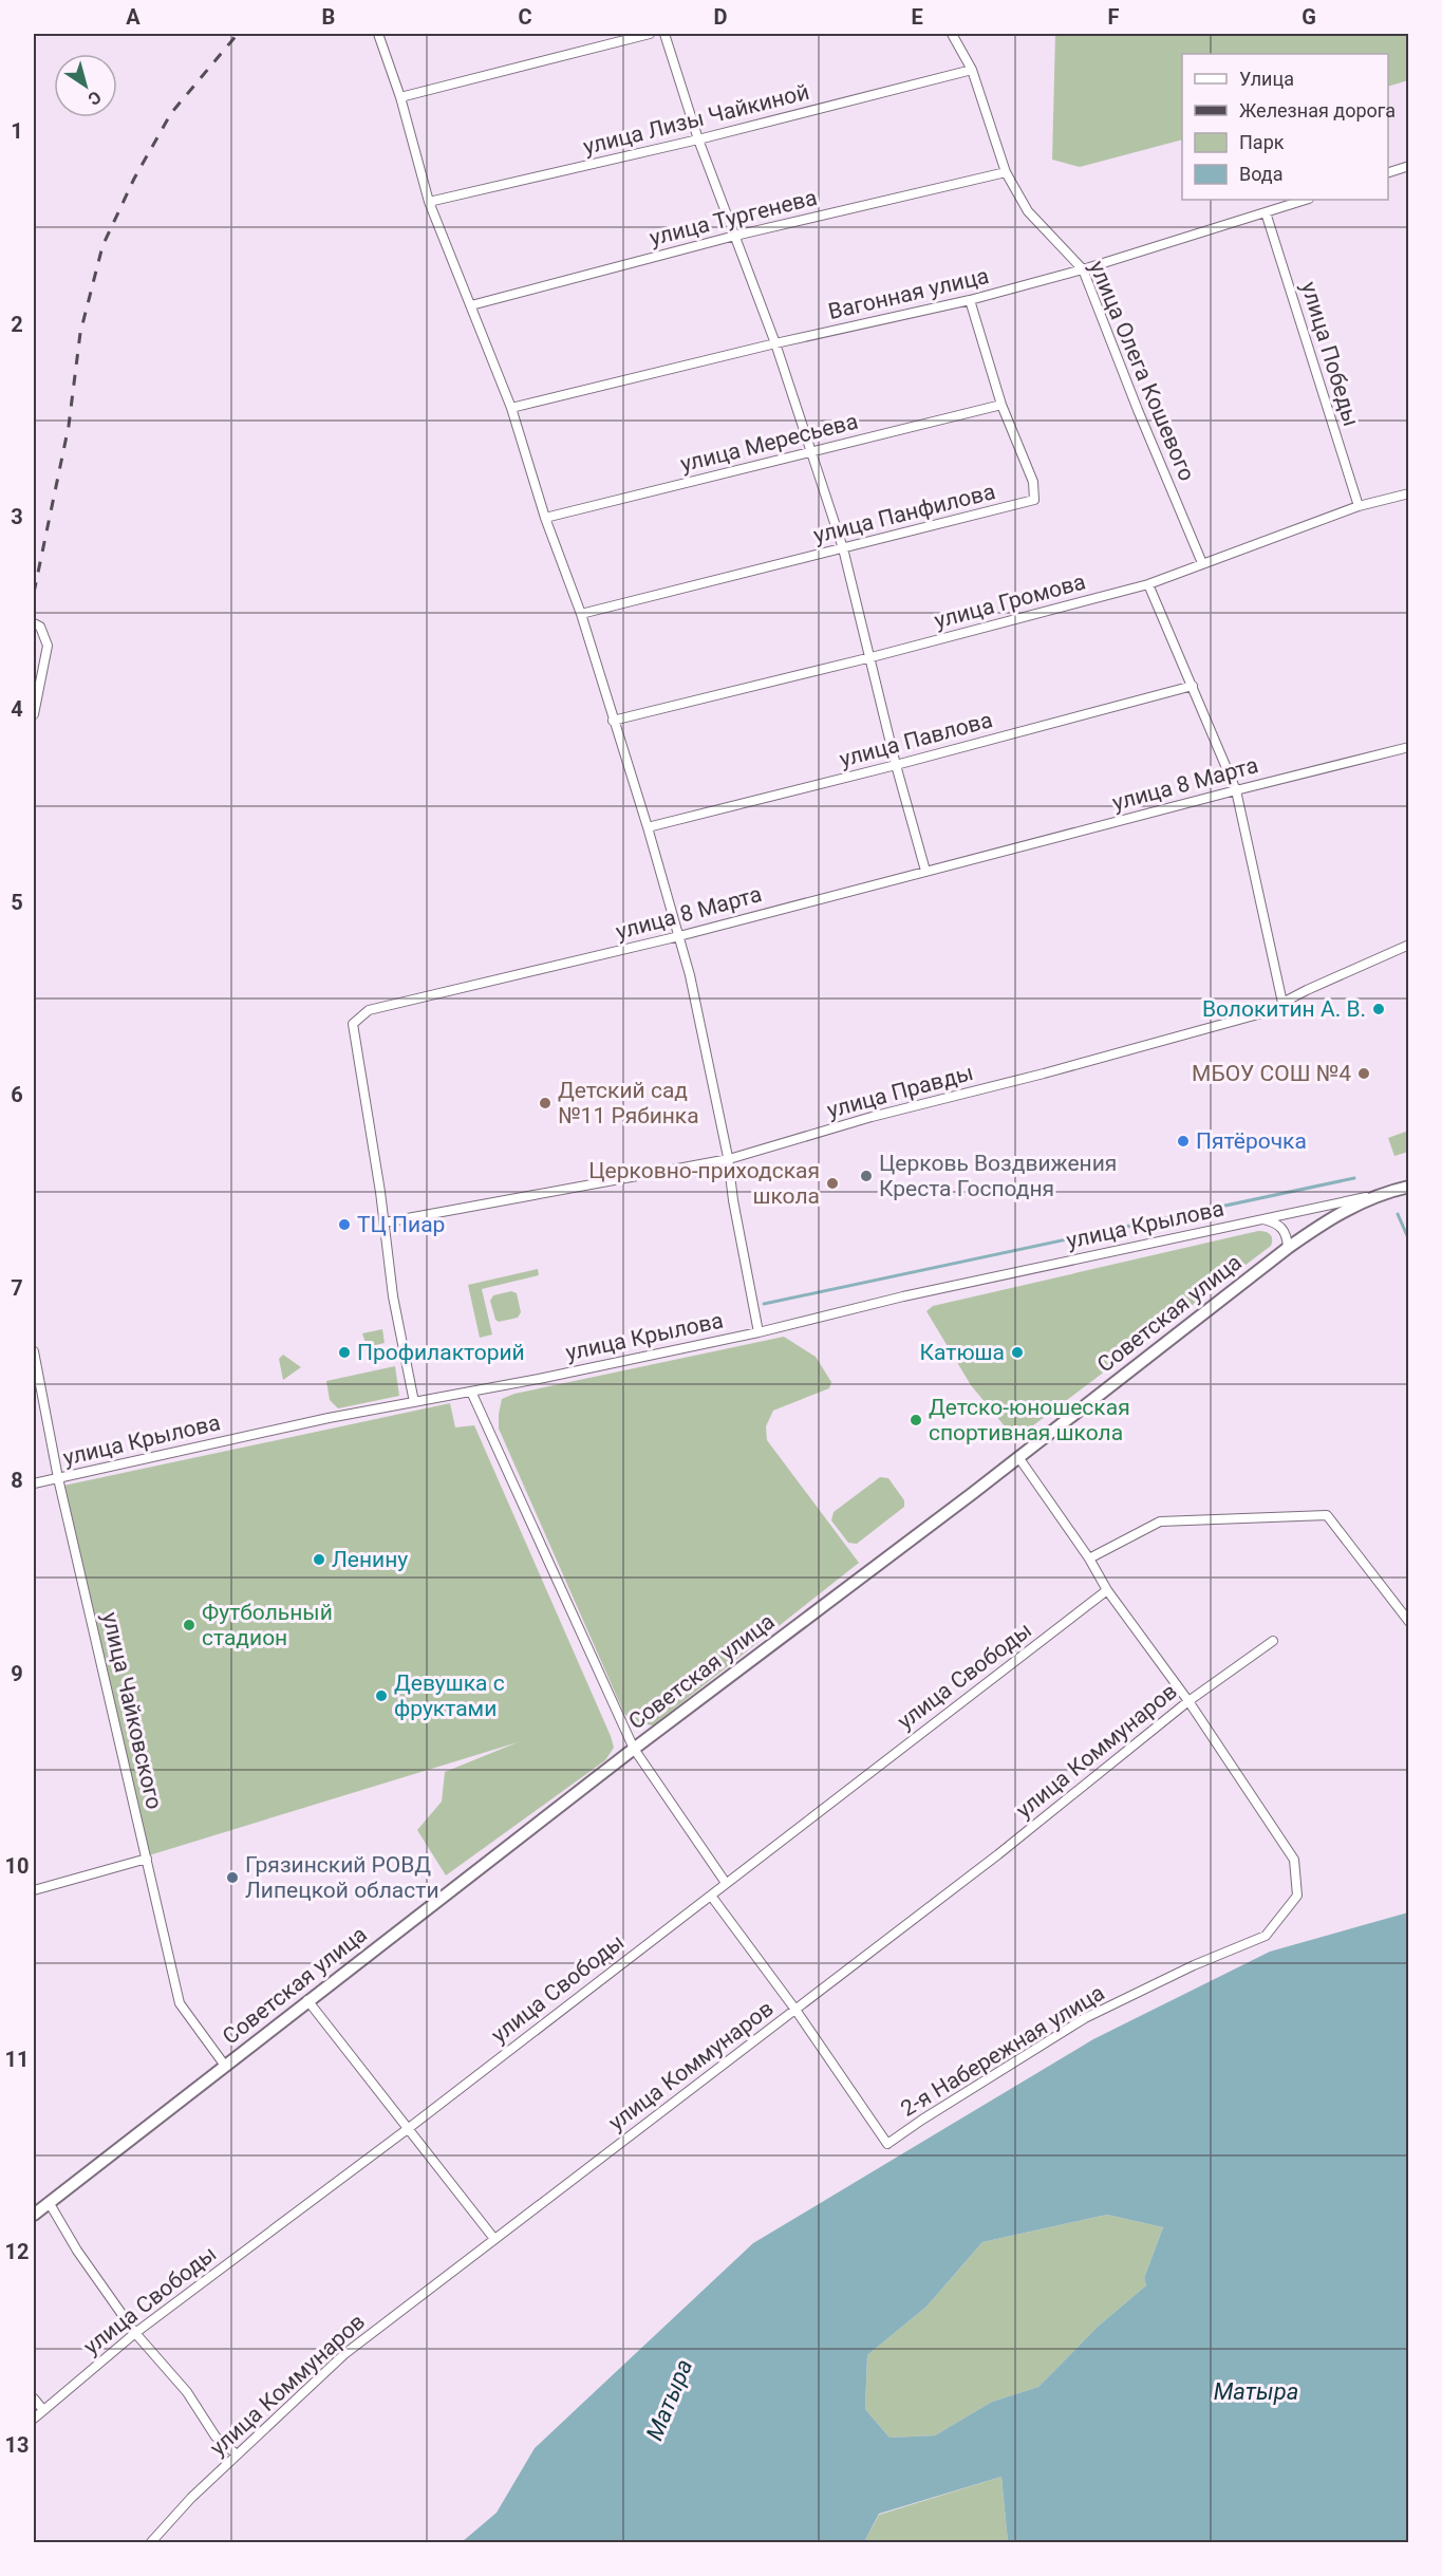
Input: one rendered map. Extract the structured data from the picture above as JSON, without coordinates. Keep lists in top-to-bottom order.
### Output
{
  "streets": {
    "main road": ["Советская улица"],
    "street": [
      "улица Лизы Чайкиной",
      "улица Тургенева",
      "Вагонная улица",
      "улица Победы",
      "улица Олега Кошевого",
      "улица Мересьева",
      "улица Панфилова",
      "улица Громова",
      "улица Павлова",
      "улица 8 Марта",
      "улица Правды",
      "улица Крылова",
      "улица Свободы",
      "улица Чайковского",
      "улица Коммунаров",
      "2-я Набережная улица"
    ]
  },
  "crossings": [
    ["улица Лизы Чайкиной", "улица Олега Кошевого"],
    ["улица Тургенева", "улица Олега Кошевого"],
    ["Вагонная улица", "улица Победы"],
    ["Вагонная улица", "улица Олега Кошевого"],
    ["Вагонная улица", "улица Панфилова"],
    ["улица Победы", "улица Громова"],
    ["улица Олега Кошевого", "улица Громова"],
    ["улица Мересьева", "улица Панфилова"],
    ["улица 8 Марта", "улица Правды"],
    ["улица 8 Марта", "улица Крылова"],
    ["улица Крылова", "Советская улица"],
    ["улица Крылова", "улица Чайковского"],
    ["Советская улица", "улица Чайковского"],
    ["улица Коммунаров", "2-я Набережная улица"]
  ],
  "water": ["Матыра"],
  "places": [
    "Волокитин А. В.",
    "МБОУ СОШ №4",
    "Детский сад №11 Рябинка",
    "Пятёрочка",
    "Церковь Воздвижения Креста Господня",
    "Церковно-приходская школа",
    "ТЦ Пиар",
    "Профилакторий",
    "Катюша",
    "Детско-юношеская спортивная школа",
    "Ленину",
    "Футбольный стадион",
    "Девушка с фруктами",
    "Грязинский РОВД Липецкой области"
  ],
  "legend": [
    "Улица",
    "Железная дорога",
    "Парк",
    "Вода"
  ],
  "north": "bottom right",
  "grid": {
    "columns": [
      "A",
      "B",
      "C",
      "D",
      "E",
      "F",
      "G"
    ],
    "rows": [
      "1",
      "2",
      "3",
      "4",
      "5",
      "6",
      "7",
      "8",
      "9",
      "10",
      "11",
      "12",
      "13"
    ]
  }
}
